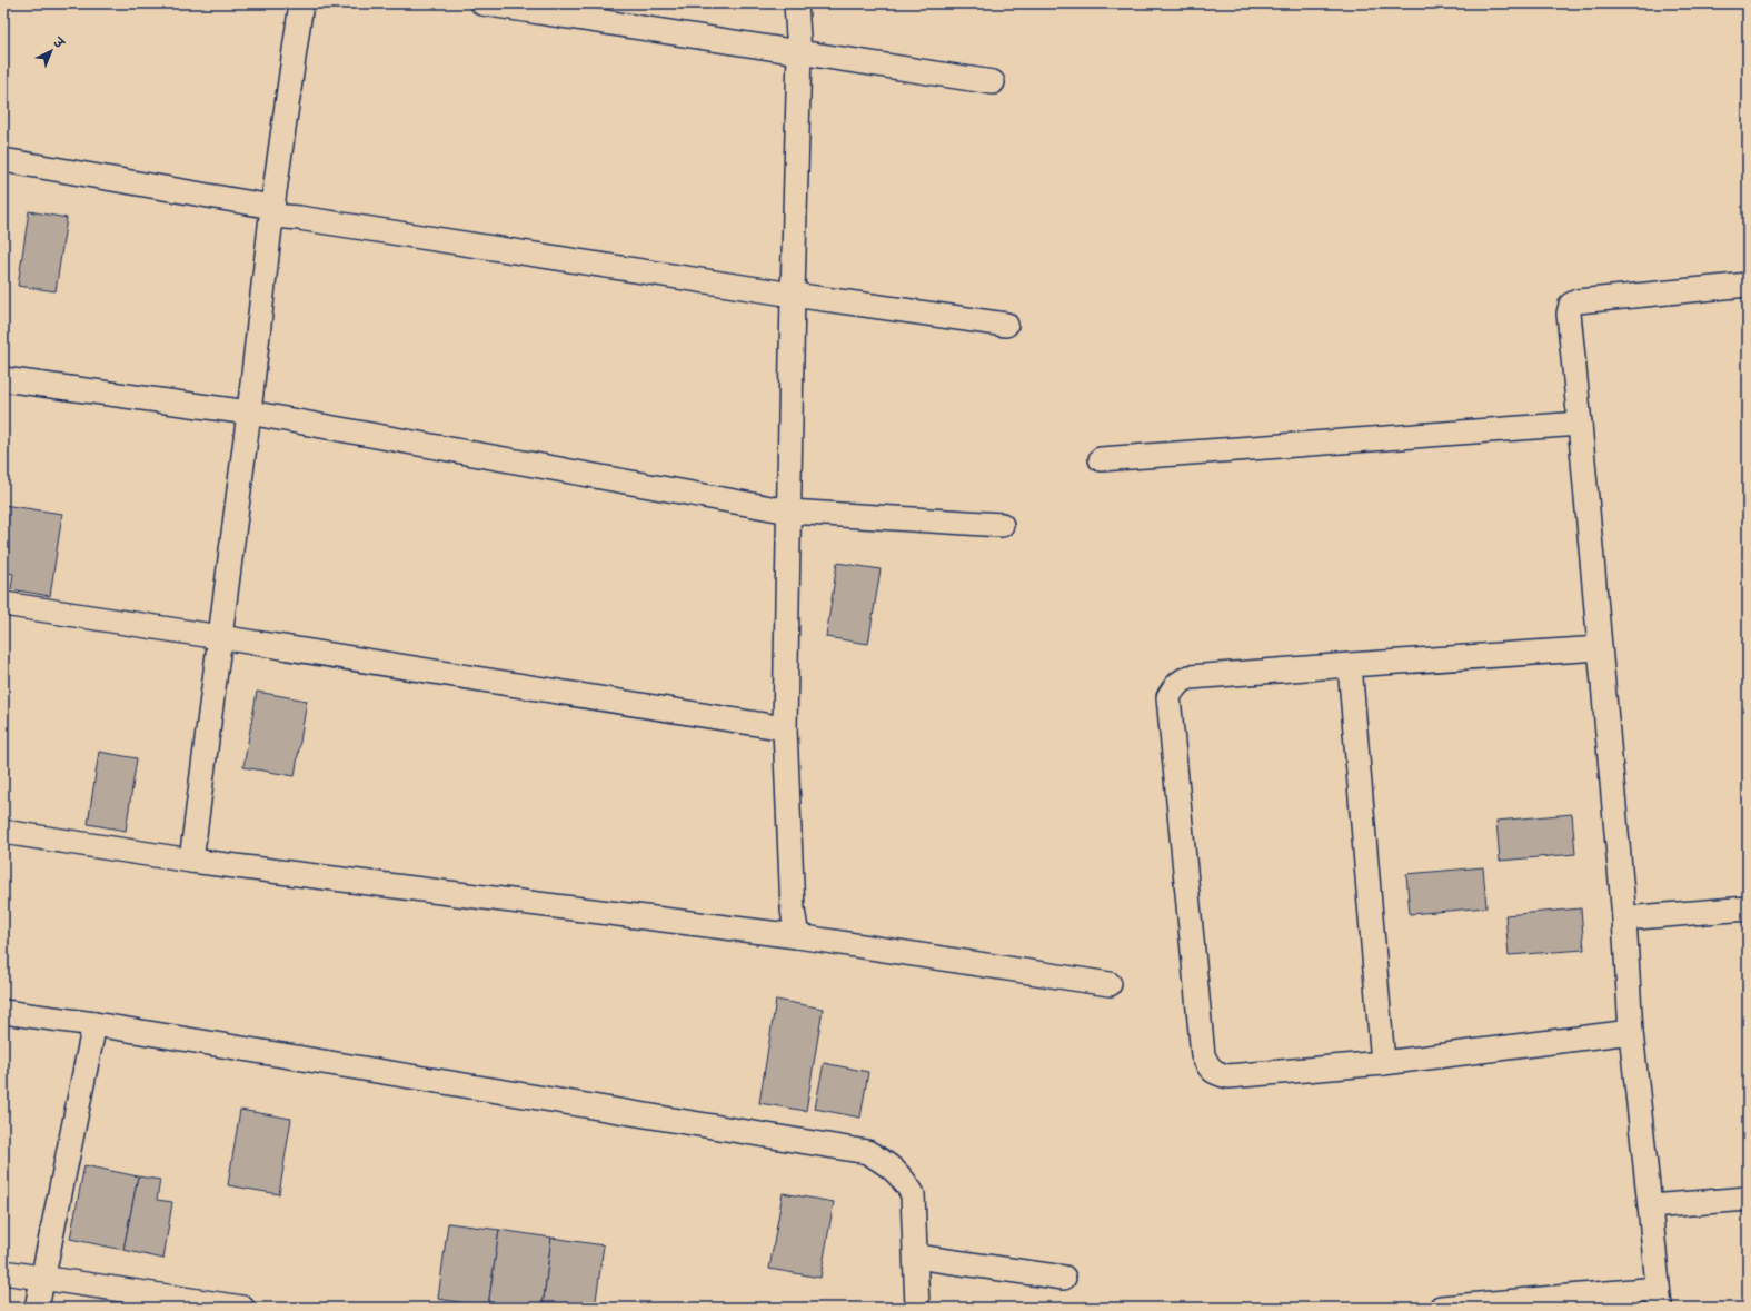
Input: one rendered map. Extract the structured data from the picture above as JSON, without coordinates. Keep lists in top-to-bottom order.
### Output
{
  "north": "top right"
}
